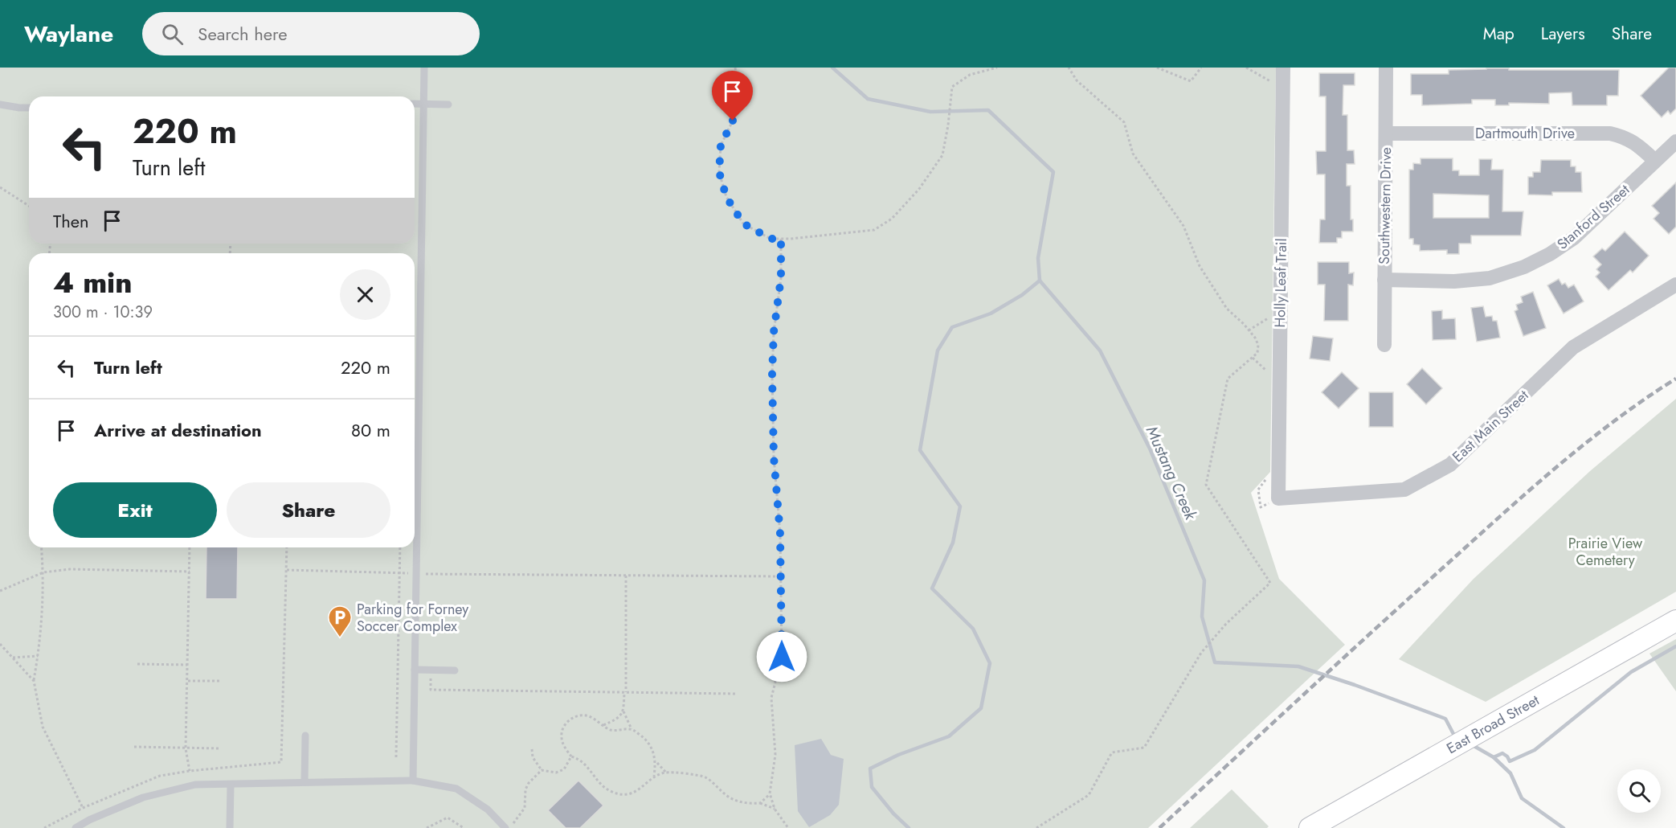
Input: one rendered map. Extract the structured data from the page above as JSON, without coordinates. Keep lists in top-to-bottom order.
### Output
{
  "streets": {
    "main road": ["East Broad Street"],
    "street": [
      "Dartmouth Drive",
      "Southwestern Drive",
      "Stanford Street",
      "Holly Leaf Trail",
      "East Main Street"
    ]
  },
  "crossings": [
    ["Dartmouth Drive", "Southwestern Drive"],
    ["Dartmouth Drive", "Stanford Street"],
    ["Southwestern Drive", "Stanford Street"],
    ["Holly Leaf Trail", "East Main Street"]
  ],
  "water": ["Mustang Creek"],
  "parks": ["Prairie View Cemetery"],
  "places": {
    "parking": ["Parking for Forney Soccer Complex"]
  },
  "page": {
    "header": "Waylane",
    "search": "Search here",
    "nav": ["Map", "Layers", "Share"],
    "turn": ["220 m", "Turn left"],
    "then": "Then",
    "heading": ["4 min", "300 m · 10:39"],
    "list": [
      {
        "name": "Turn left",
        "value": "220 m"
      },
      {
        "name": "Arrive at destination",
        "value": "80 m"
      }
    ],
    "buttons": ["Exit", "Share"]
  }
}
